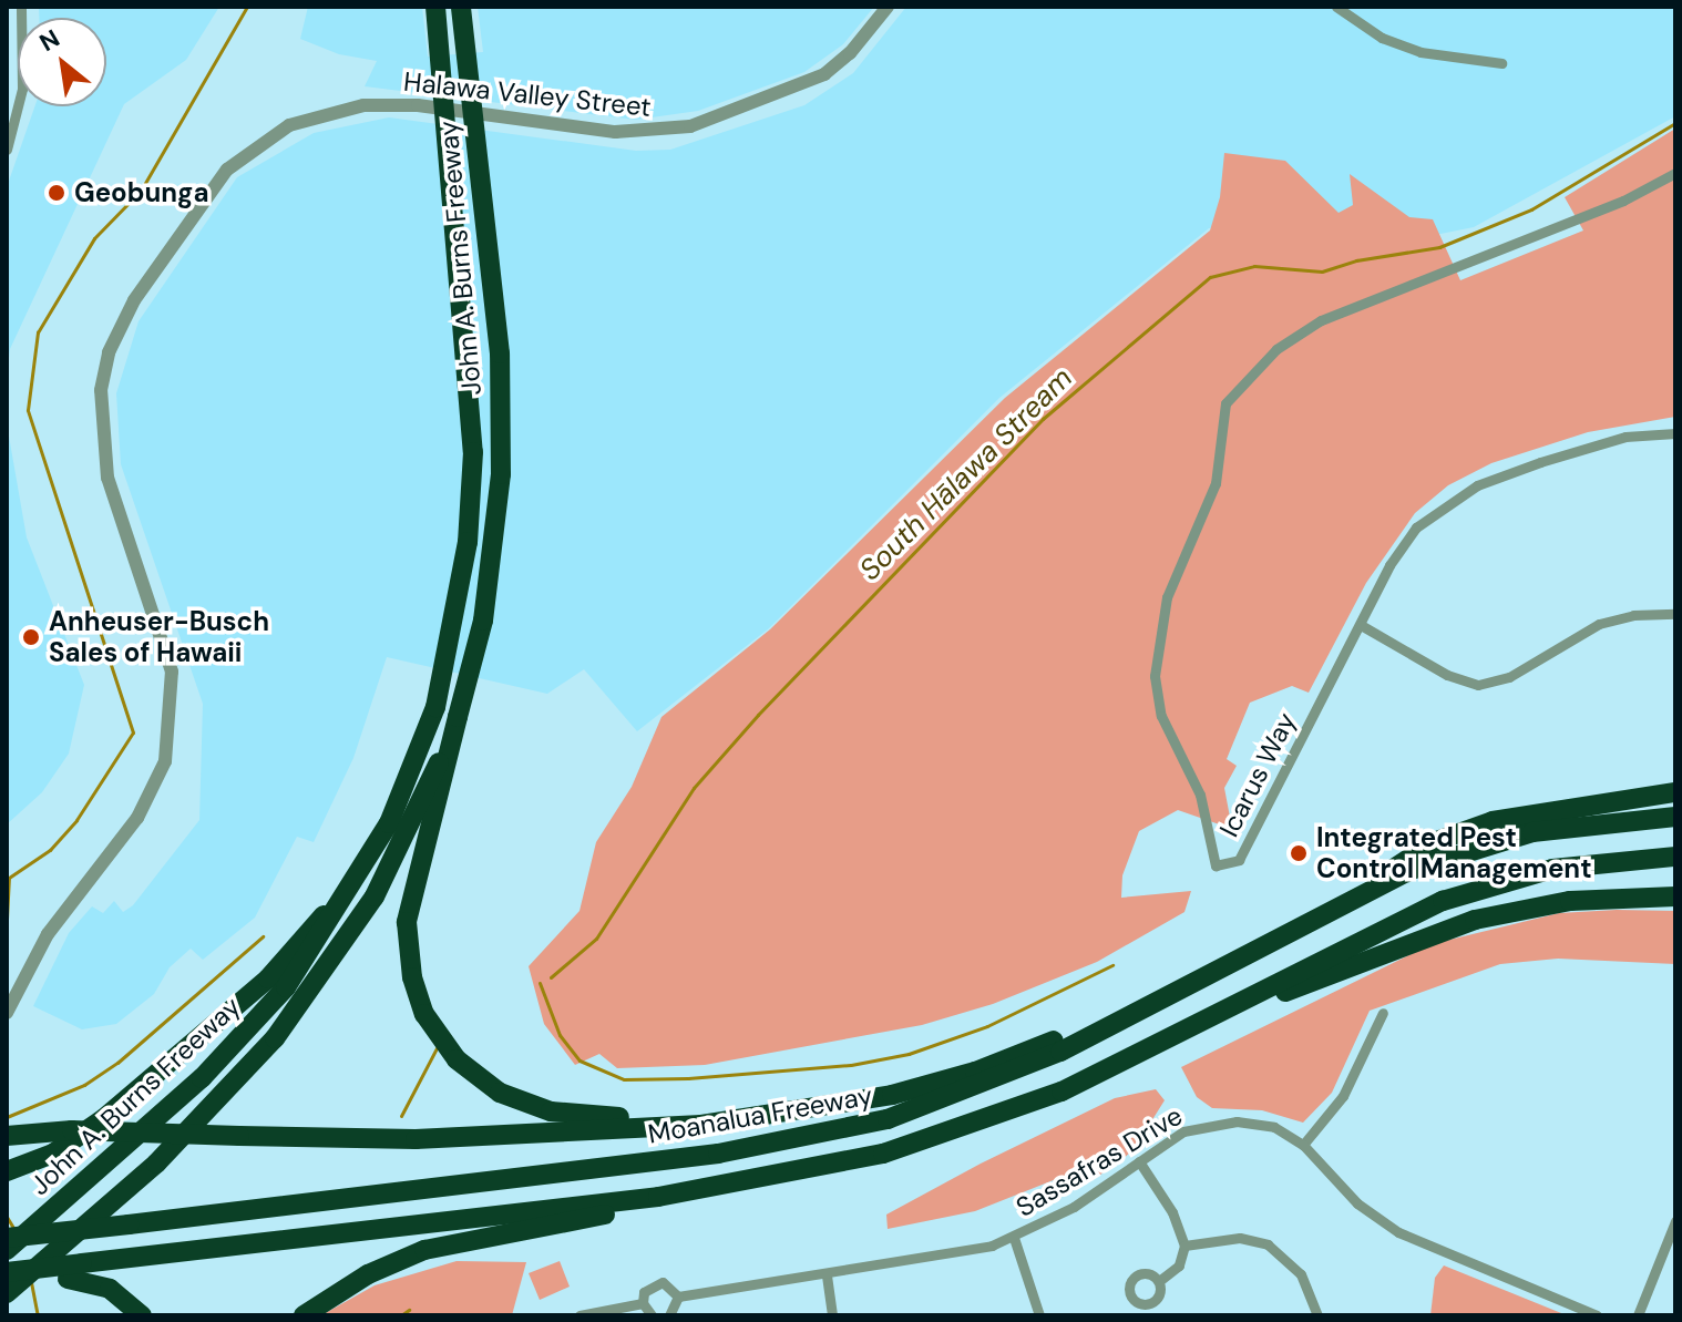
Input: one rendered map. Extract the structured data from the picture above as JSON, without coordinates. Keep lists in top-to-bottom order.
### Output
{
  "streets": {
    "highway": ["John A. Burns Freeway", "Moanalua Freeway"],
    "street": ["Halawa Valley Street", "Icarus Way", "Sassafras Drive"]
  },
  "crossings": [
    ["John A. Burns Freeway", "Moanalua Freeway"]
  ],
  "water": ["South Hālawa Stream"],
  "places": ["Geobunga", "Anheuser-Busch Sales of Hawaii", "Integrated Pest Control Management"],
  "north": "top left"
}
